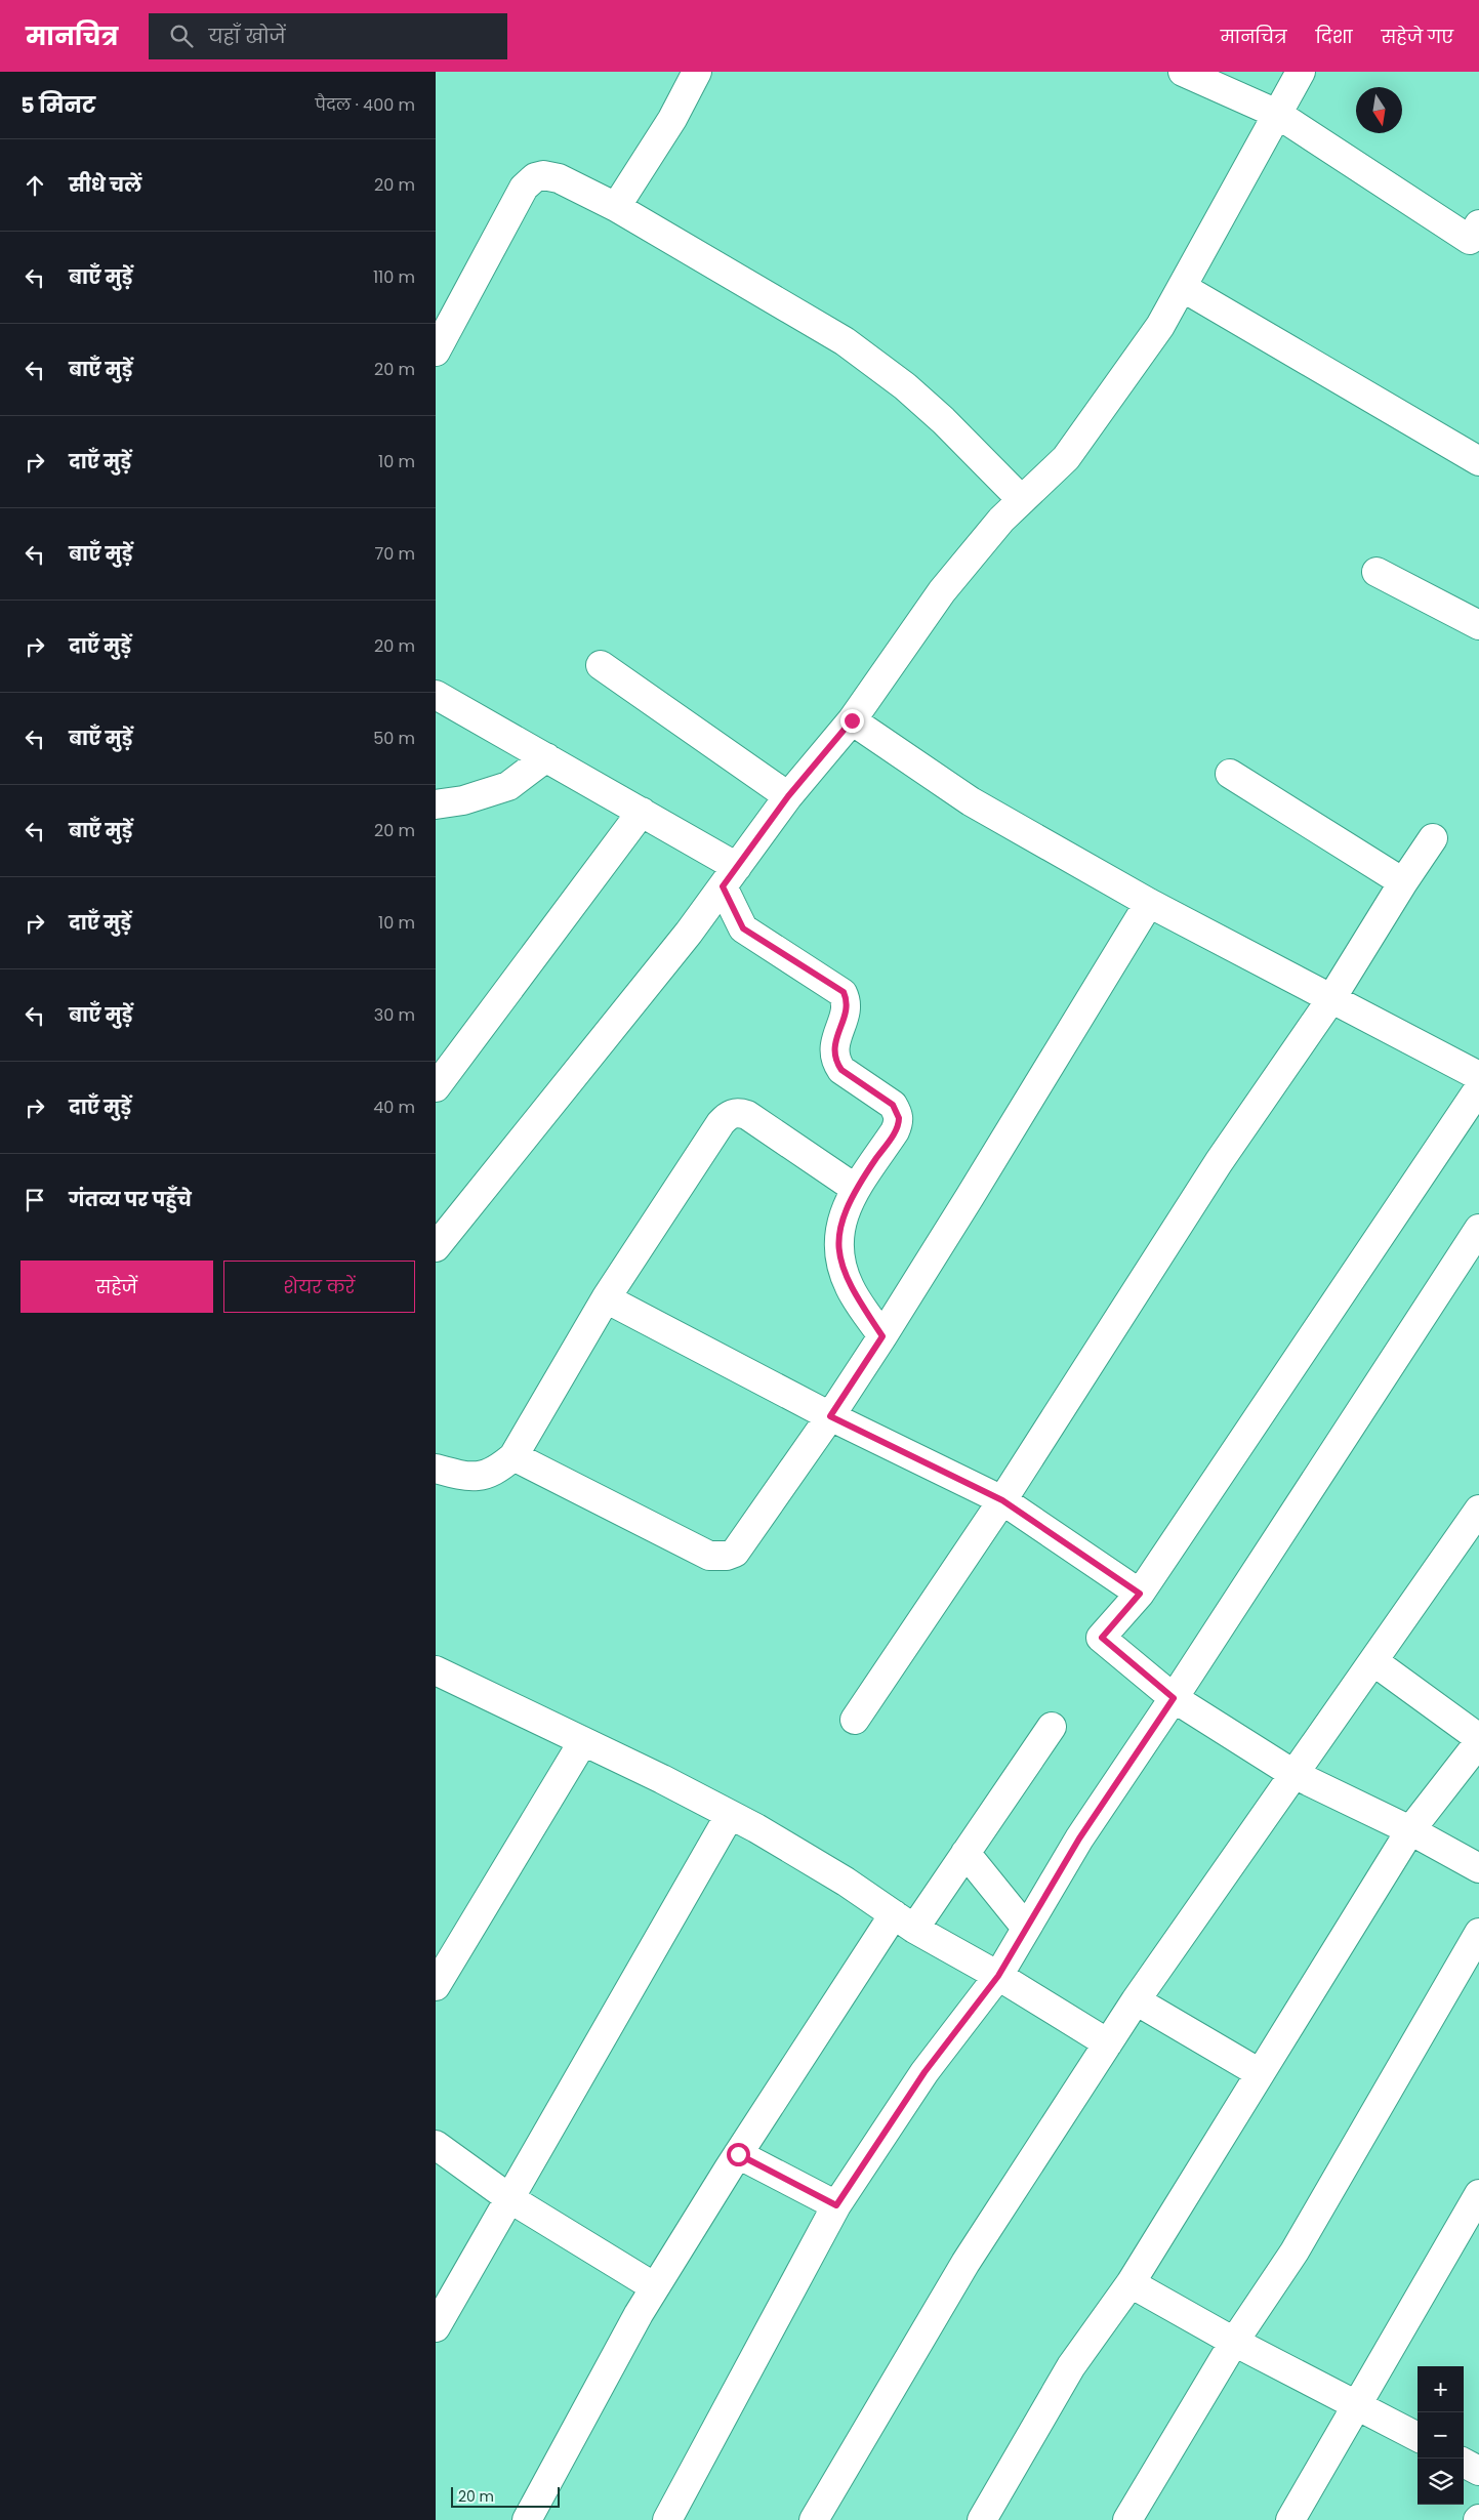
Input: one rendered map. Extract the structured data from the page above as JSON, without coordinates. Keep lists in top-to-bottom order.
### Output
{
  "scale_bar": "20 m",
  "north": "bottom",
  "page": {
    "header": "मानचित्र",
    "search": "यहाँ खोजें",
    "nav": ["मानचित्र", "दिशा", "सहेजे गए"],
    "heading": ["5 मिनट", "पैदल · 400 m"],
    "list": [
      ["सीधे चलें", "20 m"],
      ["बाएँ मुड़ें", "110 m"],
      ["बाएँ मुड़ें", "20 m"],
      ["दाएँ मुड़ें", "10 m"],
      ["बाएँ मुड़ें", "70 m"],
      ["दाएँ मुड़ें", "20 m"],
      ["बाएँ मुड़ें", "50 m"],
      ["बाएँ मुड़ें", "20 m"],
      ["दाएँ मुड़ें", "10 m"],
      ["बाएँ मुड़ें", "30 m"],
      ["दाएँ मुड़ें", "40 m"],
      "गंतव्य पर पहुँचे"
    ],
    "buttons": ["सहेजें", "शेयर करें"],
    "map_buttons": ["+", "−"],
    "scale": "20 m"
  }
}
